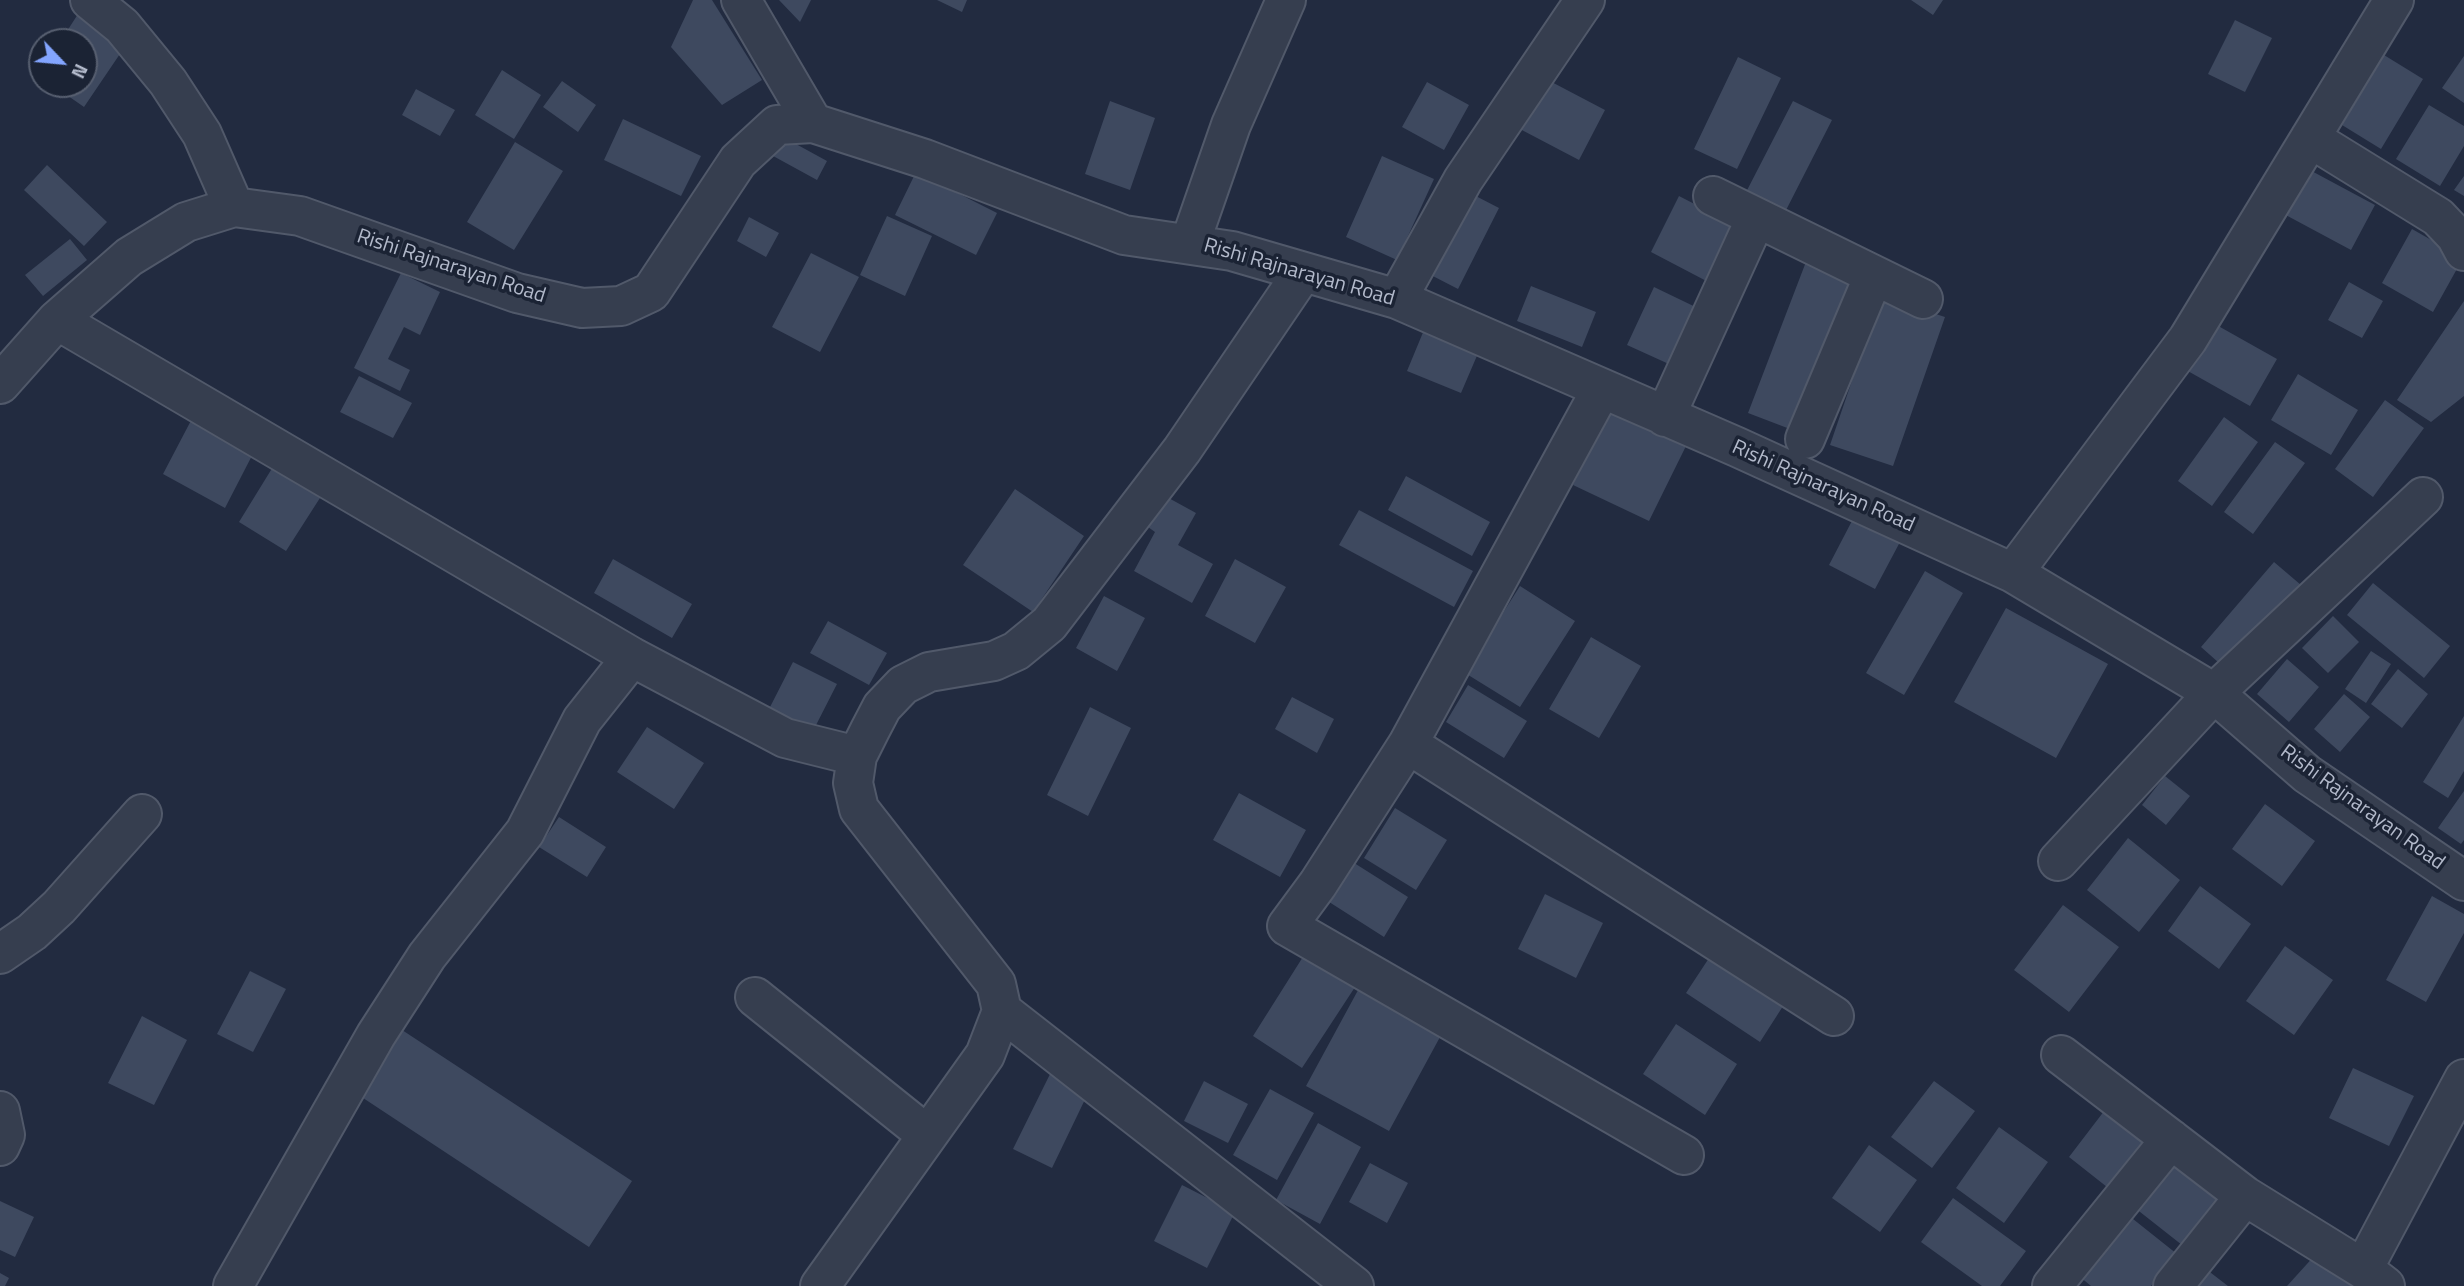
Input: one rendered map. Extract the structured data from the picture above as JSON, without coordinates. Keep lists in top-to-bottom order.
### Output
{
  "streets": {
    "street": ["Rishi Rajnarayan Road"]
  },
  "north": "bottom right"
}
